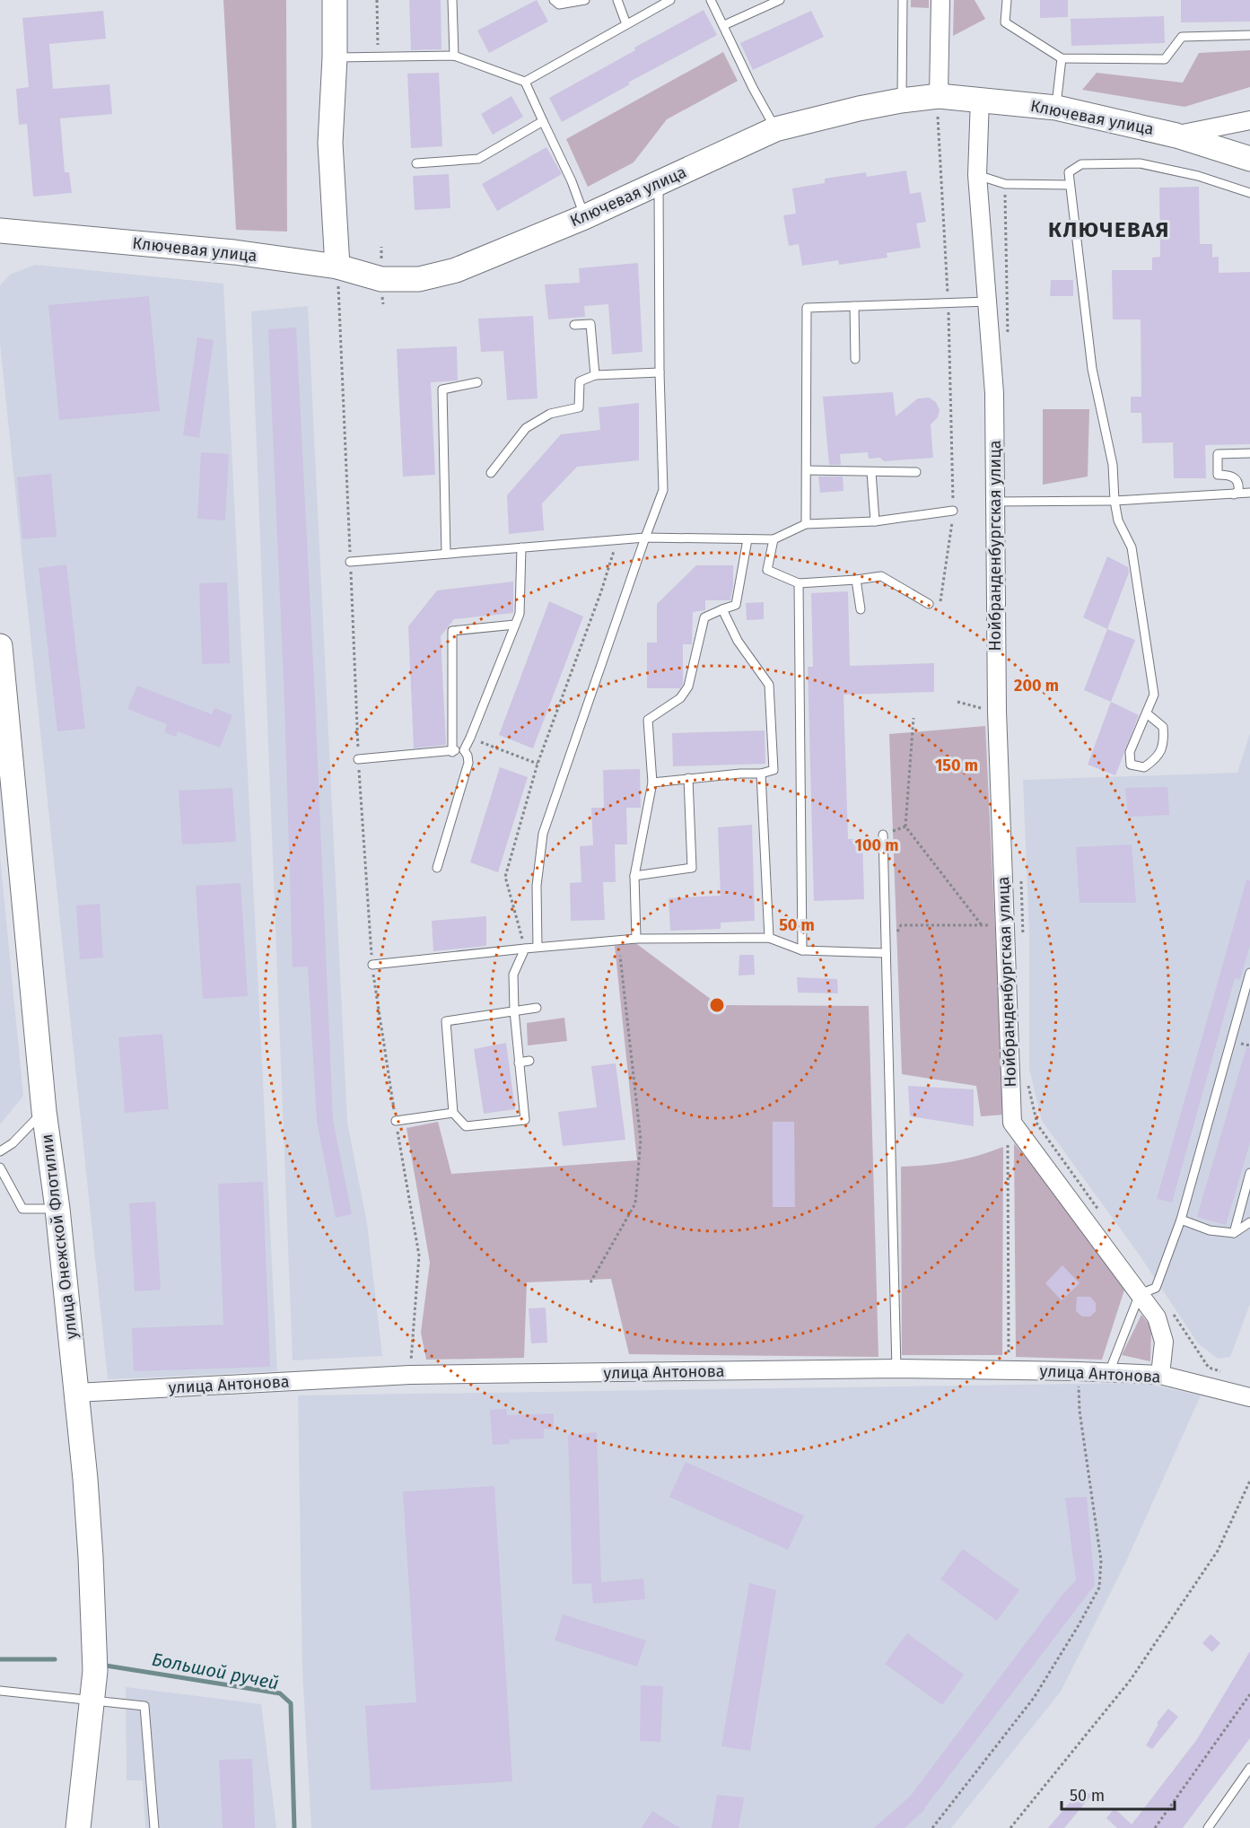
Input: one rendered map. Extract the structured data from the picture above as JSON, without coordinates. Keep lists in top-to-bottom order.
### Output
{
  "streets": {
    "main road": ["Ключевая улица", "улица Онежской Флотилии"],
    "street": ["Нойбранденбургская улица", "улица Антонова"]
  },
  "crossings": [
    ["Ключевая улица", "Нойбранденбургская улица"],
    ["улица Онежской Флотилии", "улица Антонова"]
  ],
  "districts": ["КЛЮЧЕВАЯ"],
  "water": ["Большой ручей"],
  "scale_bar": "50 m",
  "rings": [
    "200 m",
    "150 m",
    "100 m",
    "50 m"
  ]
}
